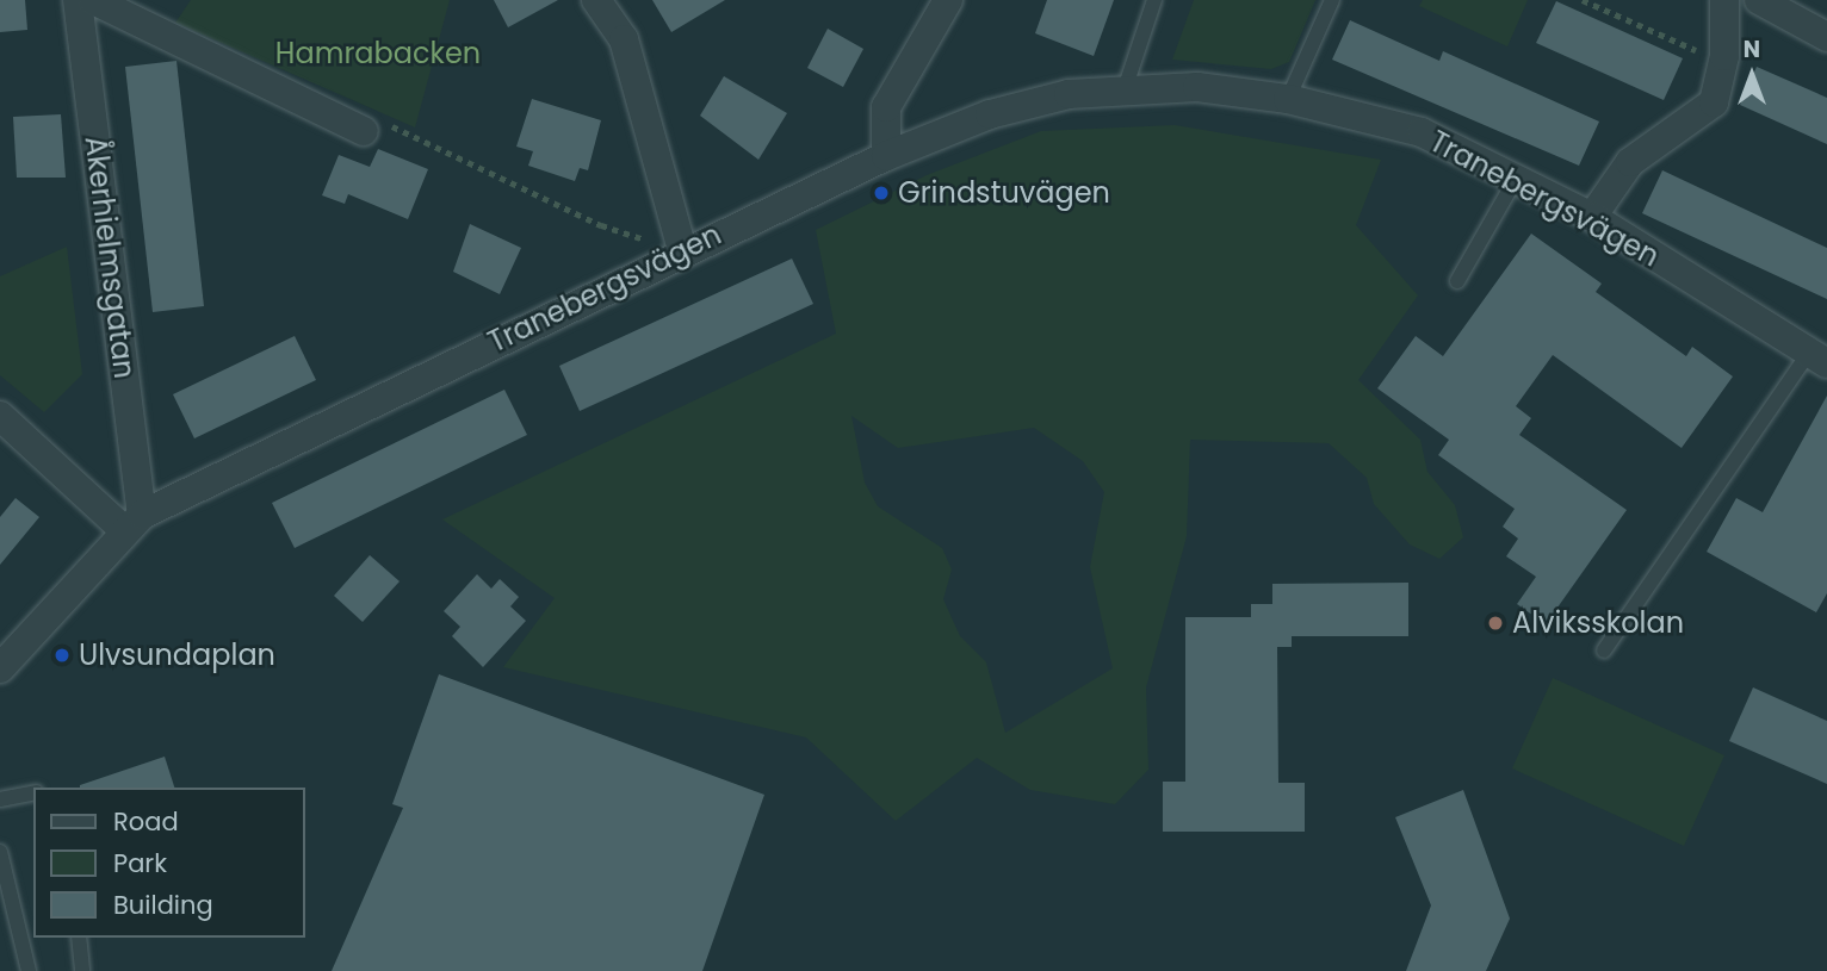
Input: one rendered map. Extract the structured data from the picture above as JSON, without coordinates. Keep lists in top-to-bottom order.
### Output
{
  "streets": {
    "street": ["Tranebergsvägen", "Åkerhielmsgatan"]
  },
  "crossings": [
    ["Tranebergsvägen", "Åkerhielmsgatan"]
  ],
  "parks": ["Hamrabacken"],
  "places": ["Grindstuvägen", "Alviksskolan", "Ulvsundaplan"],
  "legend": ["Road", "Park", "Building"],
  "north": "top"
}
